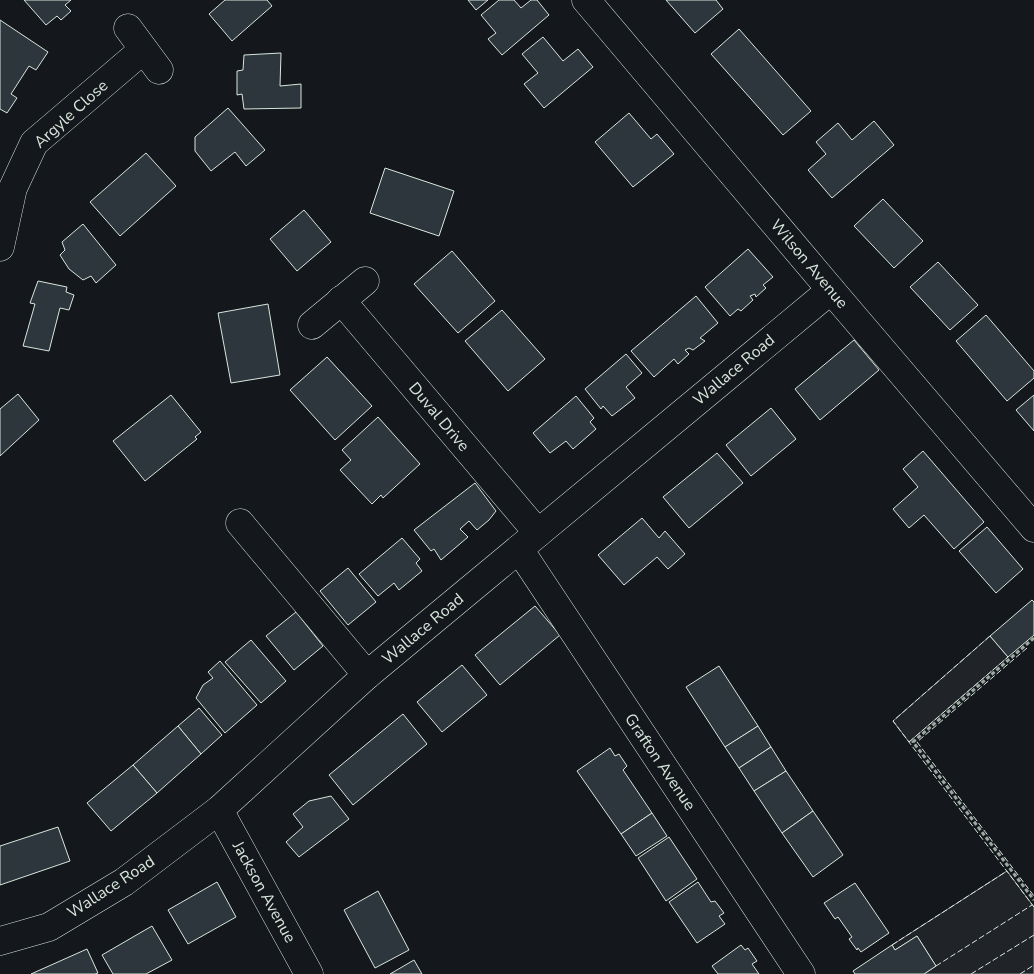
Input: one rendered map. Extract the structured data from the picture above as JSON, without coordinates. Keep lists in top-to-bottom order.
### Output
{
  "streets": {
    "street": [
      "Argyle Close",
      "Wilson Avenue",
      "Wallace Road",
      "Duval Drive",
      "Grafton Avenue",
      "Jackson Avenue"
    ]
  },
  "crossings": [
    ["Wilson Avenue", "Wallace Road"],
    ["Wallace Road", "Duval Drive"],
    ["Wallace Road", "Grafton Avenue"],
    ["Wallace Road", "Jackson Avenue"],
    ["Duval Drive", "Grafton Avenue"]
  ]
}
